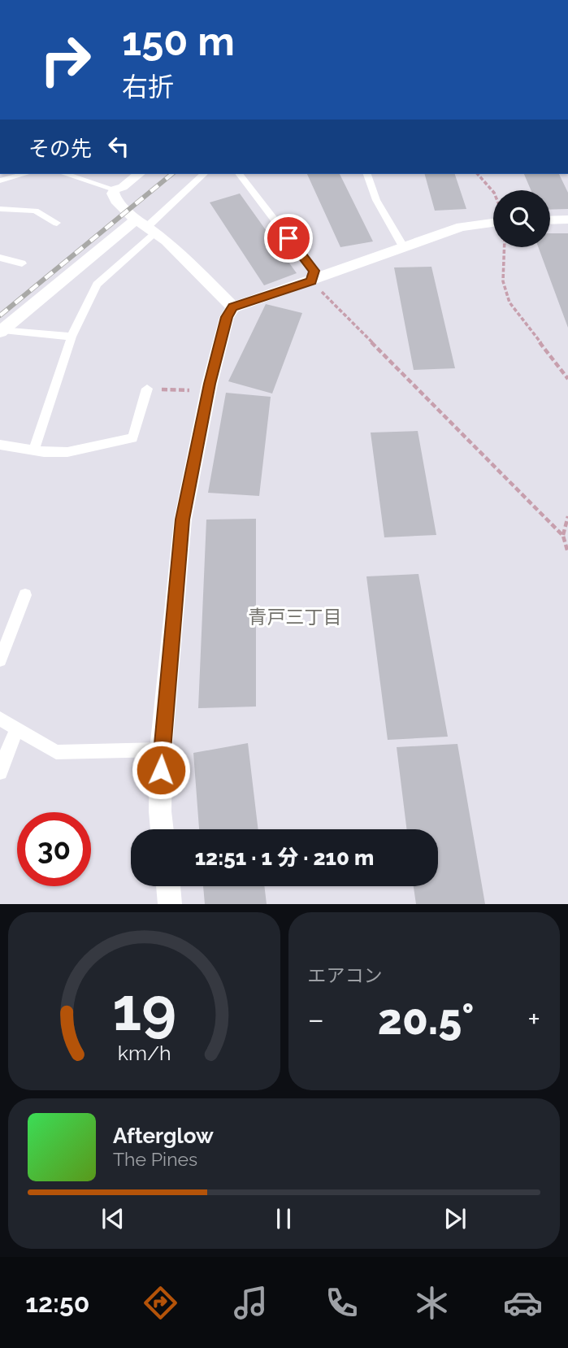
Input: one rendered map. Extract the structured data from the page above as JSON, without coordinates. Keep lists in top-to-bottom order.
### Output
{
  "districts": ["青戸三丁目"],
  "page": {
    "turn": ["150 m", "右折"],
    "then": "その先",
    "limit": "30",
    "trip": "12:51 · 1 分 · 210 m",
    "tile": "エアコン",
    "heat": ["−", "20.5°", "+"],
    "song": ["Afterglow", "The Pines"],
    "tabs": "12:50",
    "gauge": ["19", "km/h"]
  }
}
